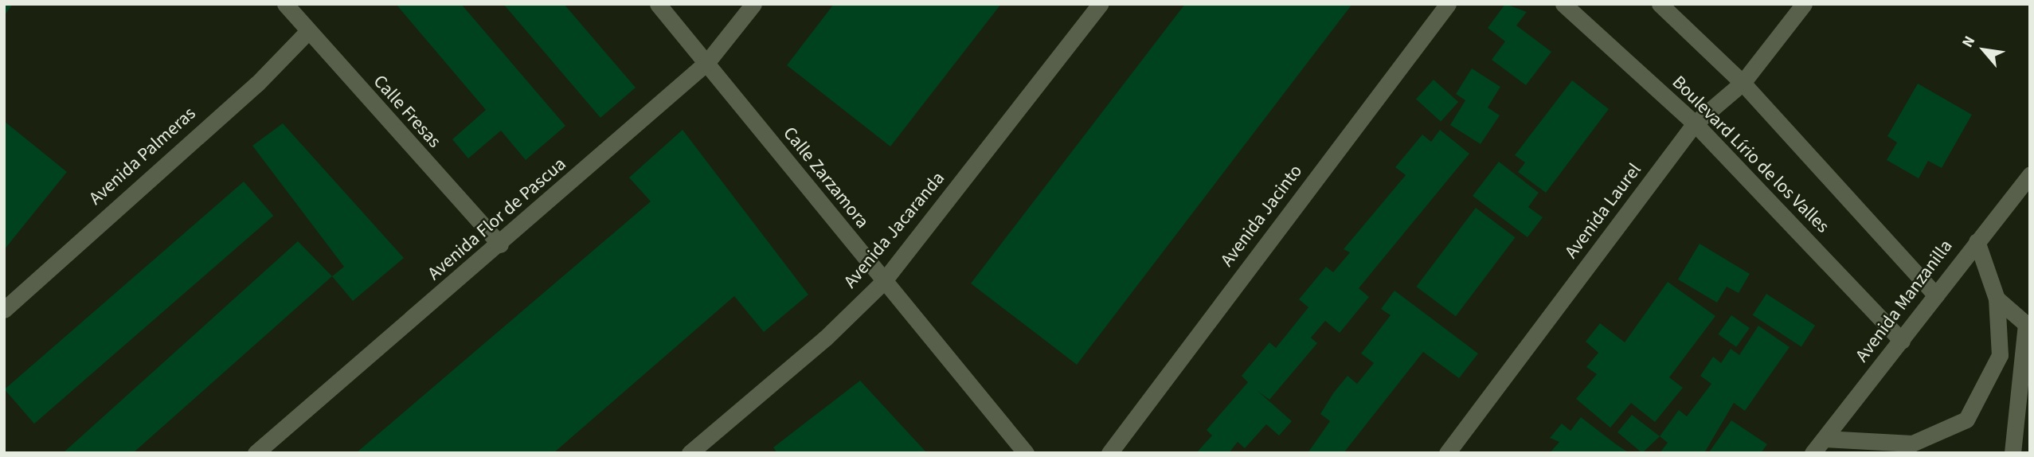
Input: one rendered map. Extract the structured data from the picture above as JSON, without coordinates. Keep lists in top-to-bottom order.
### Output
{
  "streets": {
    "street": [
      "Calle Fresas",
      "Boulevard Lírio de los Valles",
      "Avenida Palmeras",
      "Calle Zarzamora",
      "Avenida Laurel",
      "Avenida Jacinto",
      "Avenida Flor de Pascua",
      "Avenida Jacaranda",
      "Avenida Manzanilla"
    ]
  },
  "crossings": [
    ["Calle Fresas", "Avenida Palmeras"],
    ["Calle Fresas", "Avenida Flor de Pascua"],
    ["Boulevard Lírio de los Valles", "Avenida Laurel"],
    ["Boulevard Lírio de los Valles", "Avenida Manzanilla"],
    ["Calle Zarzamora", "Avenida Flor de Pascua"],
    ["Calle Zarzamora", "Avenida Jacaranda"]
  ],
  "north": "top left"
}
